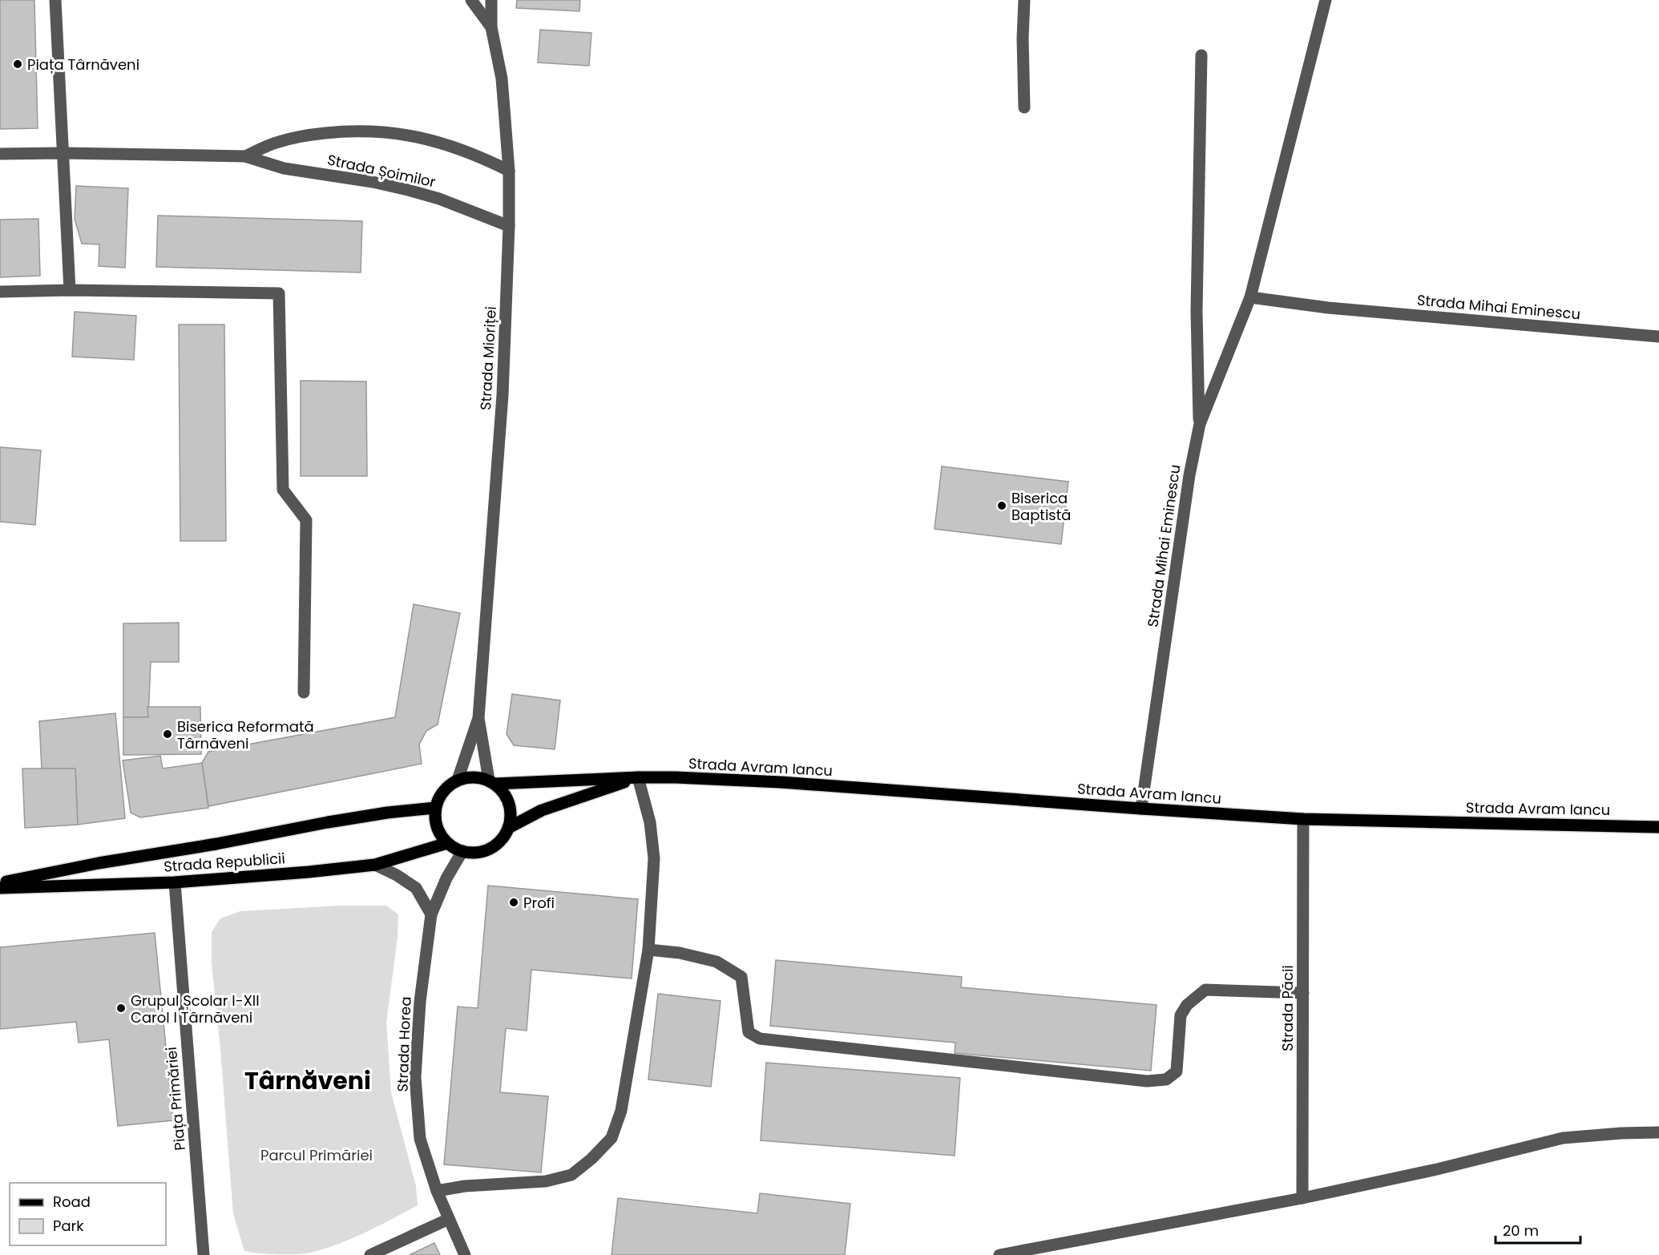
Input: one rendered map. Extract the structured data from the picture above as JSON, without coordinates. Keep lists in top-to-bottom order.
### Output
{
  "streets": {
    "main road": ["Strada Avram Iancu", "Strada Republicii"],
    "street": [
      "Strada Șoimilor",
      "Strada Mihai Eminescu",
      "Strada Mioriței",
      "Strada Păcii",
      "Strada Horea",
      "Piața Primăriei"
    ]
  },
  "crossings": [
    ["Strada Șoimilor", "Strada Mioriței"],
    ["Strada Mihai Eminescu", "Strada Avram Iancu"],
    ["Strada Mioriței", "Strada Avram Iancu"],
    ["Strada Mioriței", "Strada Republicii"],
    ["Strada Mioriței", "Strada Horea"],
    ["Strada Avram Iancu", "Strada Republicii"],
    ["Strada Avram Iancu", "Strada Păcii"],
    ["Strada Avram Iancu", "Strada Horea"],
    ["Strada Republicii", "Strada Horea"],
    ["Strada Republicii", "Piața Primăriei"]
  ],
  "districts": ["Târnăveni"],
  "parks": ["Parcul Primăriei"],
  "places": [
    "Piața Târnăveni",
    "Biserica Baptistă",
    "Biserica Reformată Târnăveni",
    "Profi",
    "Grupul Școlar I-XII Carol I Târnăveni"
  ],
  "legend": ["Road", "Park"],
  "scale_bar": "20 m"
}
